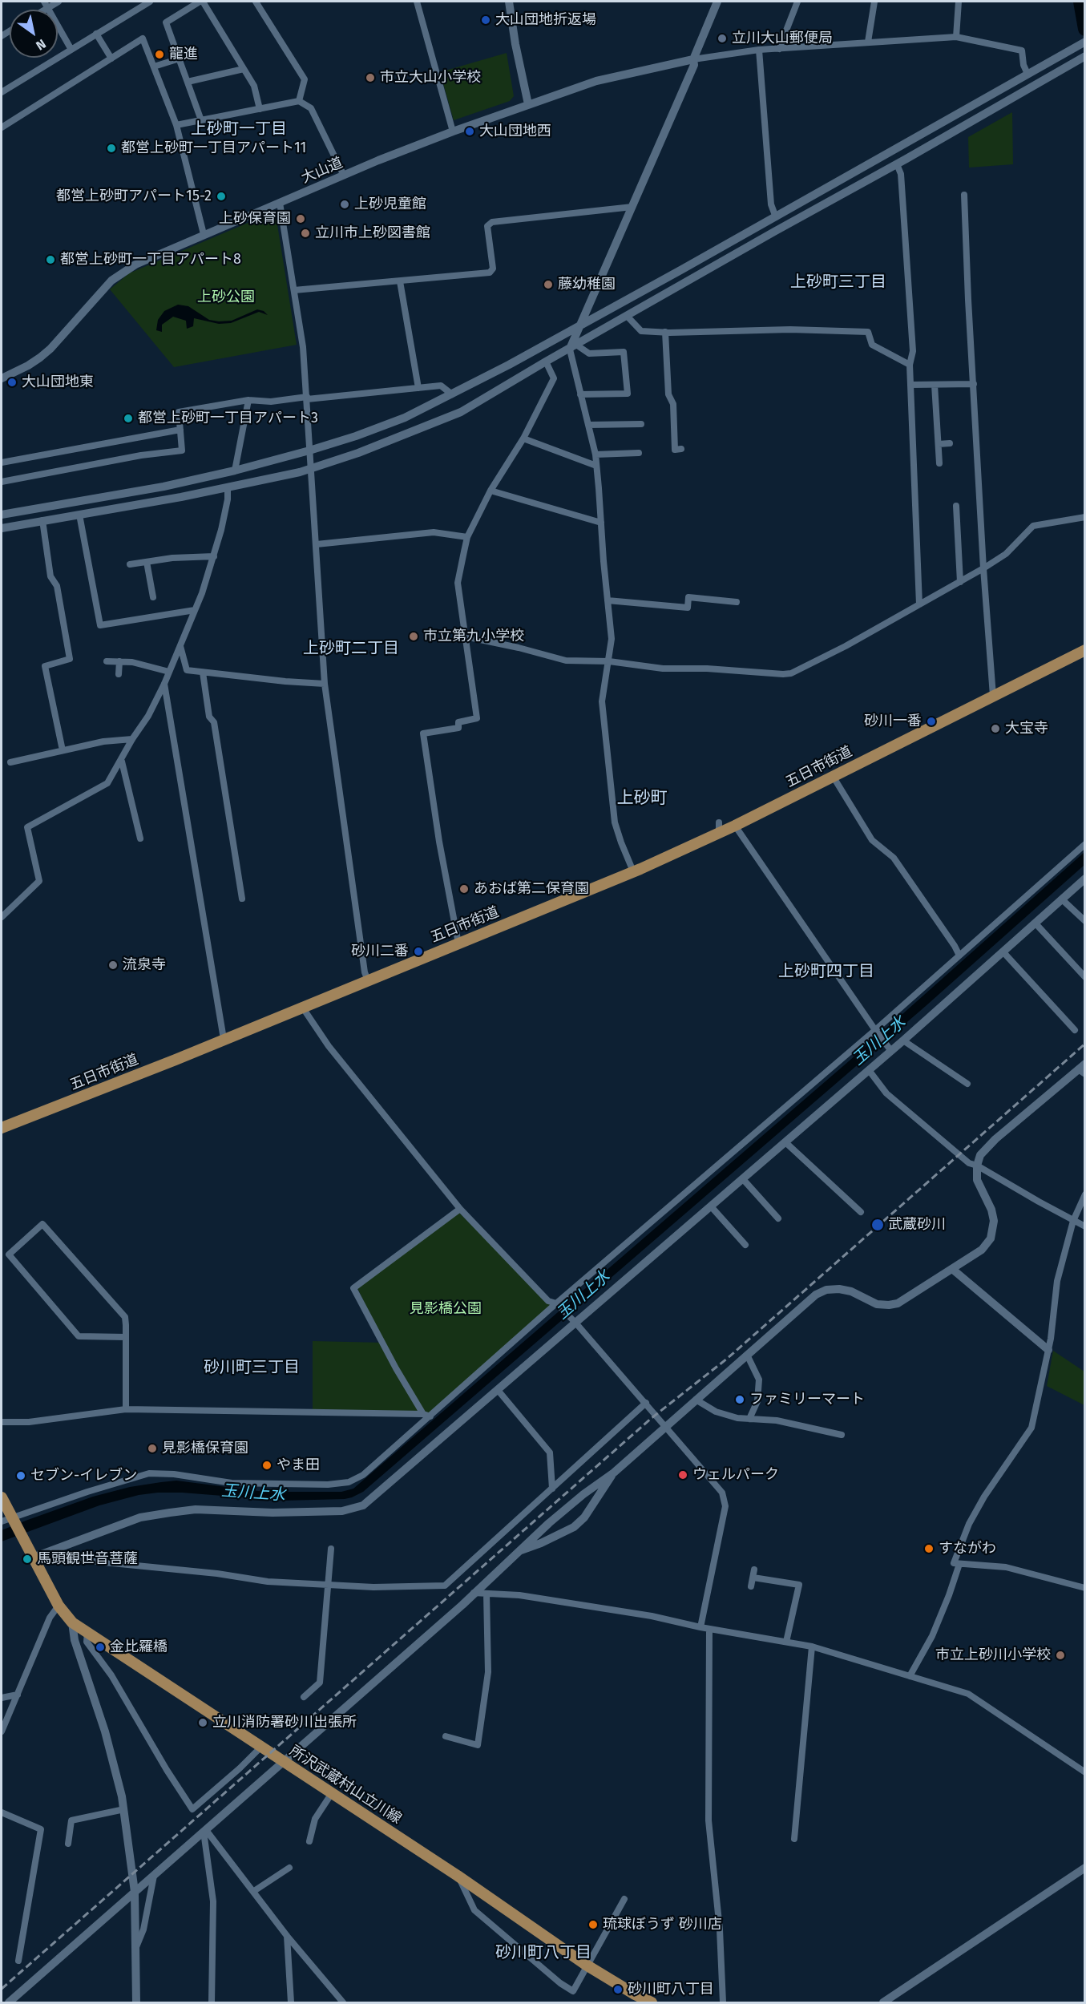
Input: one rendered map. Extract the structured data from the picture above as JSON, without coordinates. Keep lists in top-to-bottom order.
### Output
{
  "streets": {
    "main road": ["五日市街道", "所沢武蔵村山立川線"],
    "street": ["大山道"]
  },
  "districts": [
    "上砂町一丁目",
    "上砂町三丁目",
    "上砂町二丁目",
    "上砂町",
    "上砂町四丁目",
    "砂川町三丁目",
    "砂川町八丁目"
  ],
  "water": ["玉川上水"],
  "parks": ["上砂公園", "見影橋公園"],
  "places": [
    "大山団地折返場",
    "立川大山郵便局",
    "龍進",
    "市立大山小学校",
    "大山団地西",
    "都営上砂町一丁目アパート11",
    "都営上砂町アパート15-2",
    "上砂児童館",
    "上砂保育園",
    "立川市上砂図書館",
    "都営上砂町一丁目アパート8",
    "藤幼稚園",
    "大山団地東",
    "都営上砂町一丁目アパート3",
    "市立第九小学校",
    "砂川一番",
    "大宝寺",
    "あおば第二保育園",
    "砂川二番",
    "流泉寺",
    "武蔵砂川",
    "ファミリーマート",
    "見影橋保育園",
    "やま田",
    "ウェルパーク",
    "セブン-イレブン",
    "すながわ",
    "馬頭観世音菩薩",
    "金比羅橋",
    "市立上砂川小学校",
    "立川消防署砂川出張所",
    "琉球ぼうず 砂川店",
    "砂川町八丁目"
  ],
  "north": "bottom right"
}
